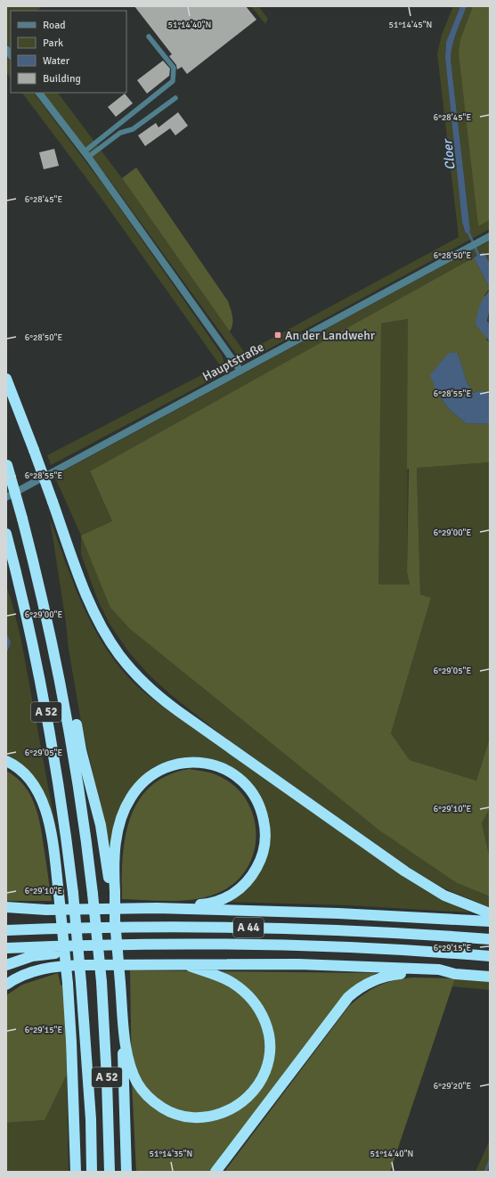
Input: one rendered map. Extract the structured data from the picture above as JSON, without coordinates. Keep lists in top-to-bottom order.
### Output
{
  "streets": {
    "highway": ["A 52", "A 44"],
    "street": ["Hauptstraße"]
  },
  "water": ["Cloer"],
  "places": {
    "transit": ["An der Landwehr"]
  },
  "legend": [
    "Road",
    "Park",
    "Water",
    "Building"
  ],
  "coordinates": [
    "51°14'40\"N",
    "51°14'45\"N",
    "6°28'45\"E",
    "6°28'50\"E",
    "6°28'55\"E",
    "6°29'00\"E",
    "6°29'05\"E",
    "6°29'10\"E",
    "6°29'15\"E",
    "6°29'20\"E",
    "51°14'35\"N"
  ]
}
